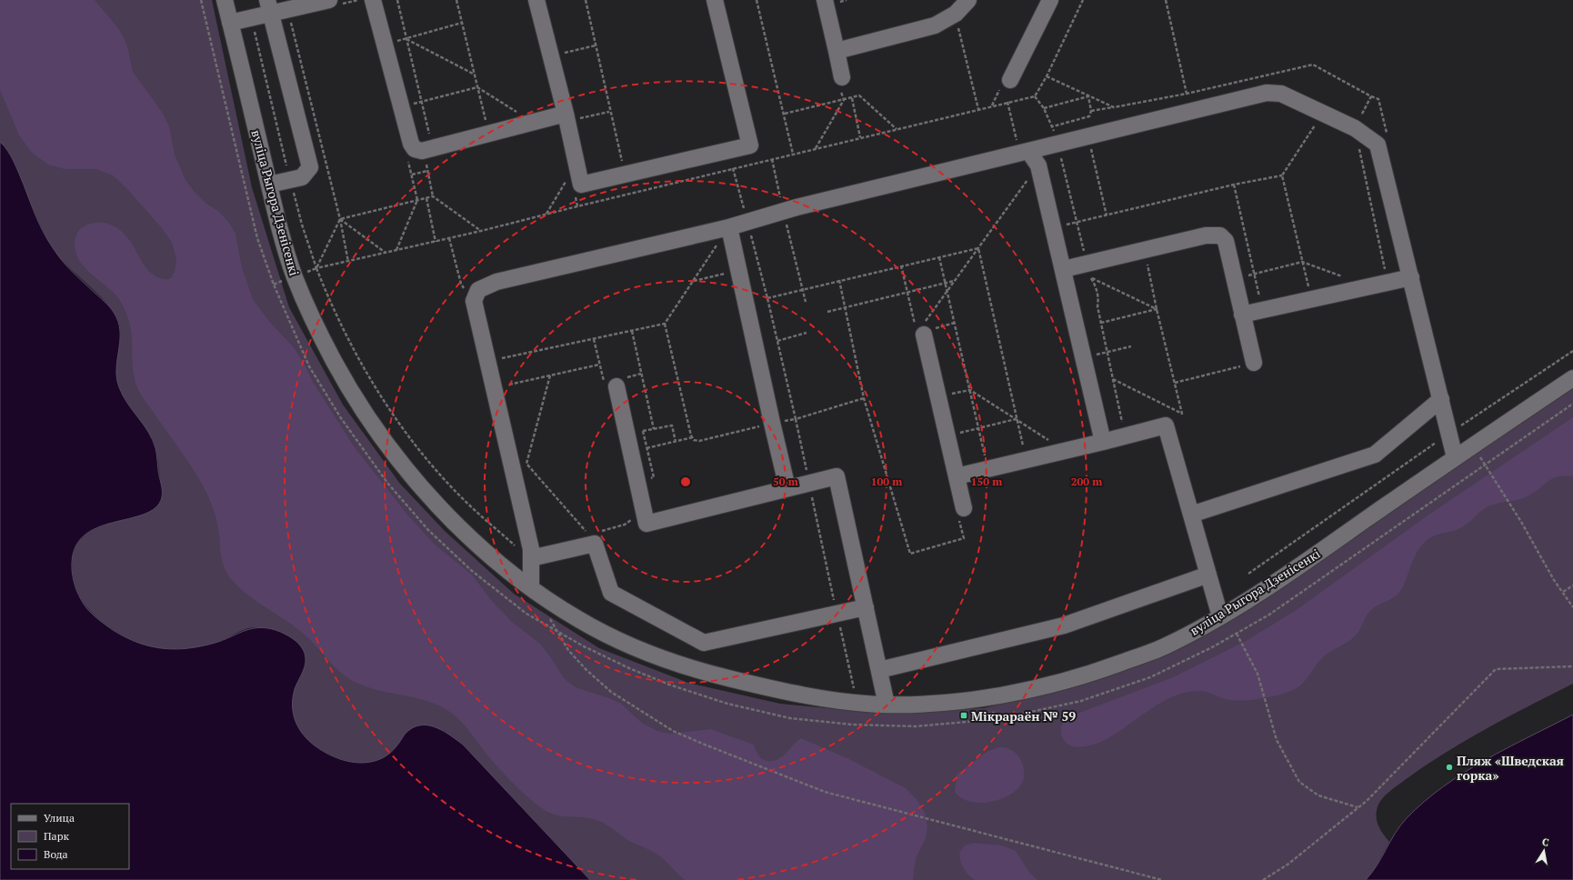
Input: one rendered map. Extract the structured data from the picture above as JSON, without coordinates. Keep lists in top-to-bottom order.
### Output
{
  "streets": {
    "street": ["вуліца Рыгора Дзенісенкі"]
  },
  "places": {
    "transit": ["Мікрараён № 59"],
    "other": ["Пляж «Шведская горка»"]
  },
  "legend": ["Улица", "Парк", "Вода"],
  "north": "top",
  "rings": [
    "50 m",
    "100 m",
    "150 m",
    "200 m"
  ]
}
